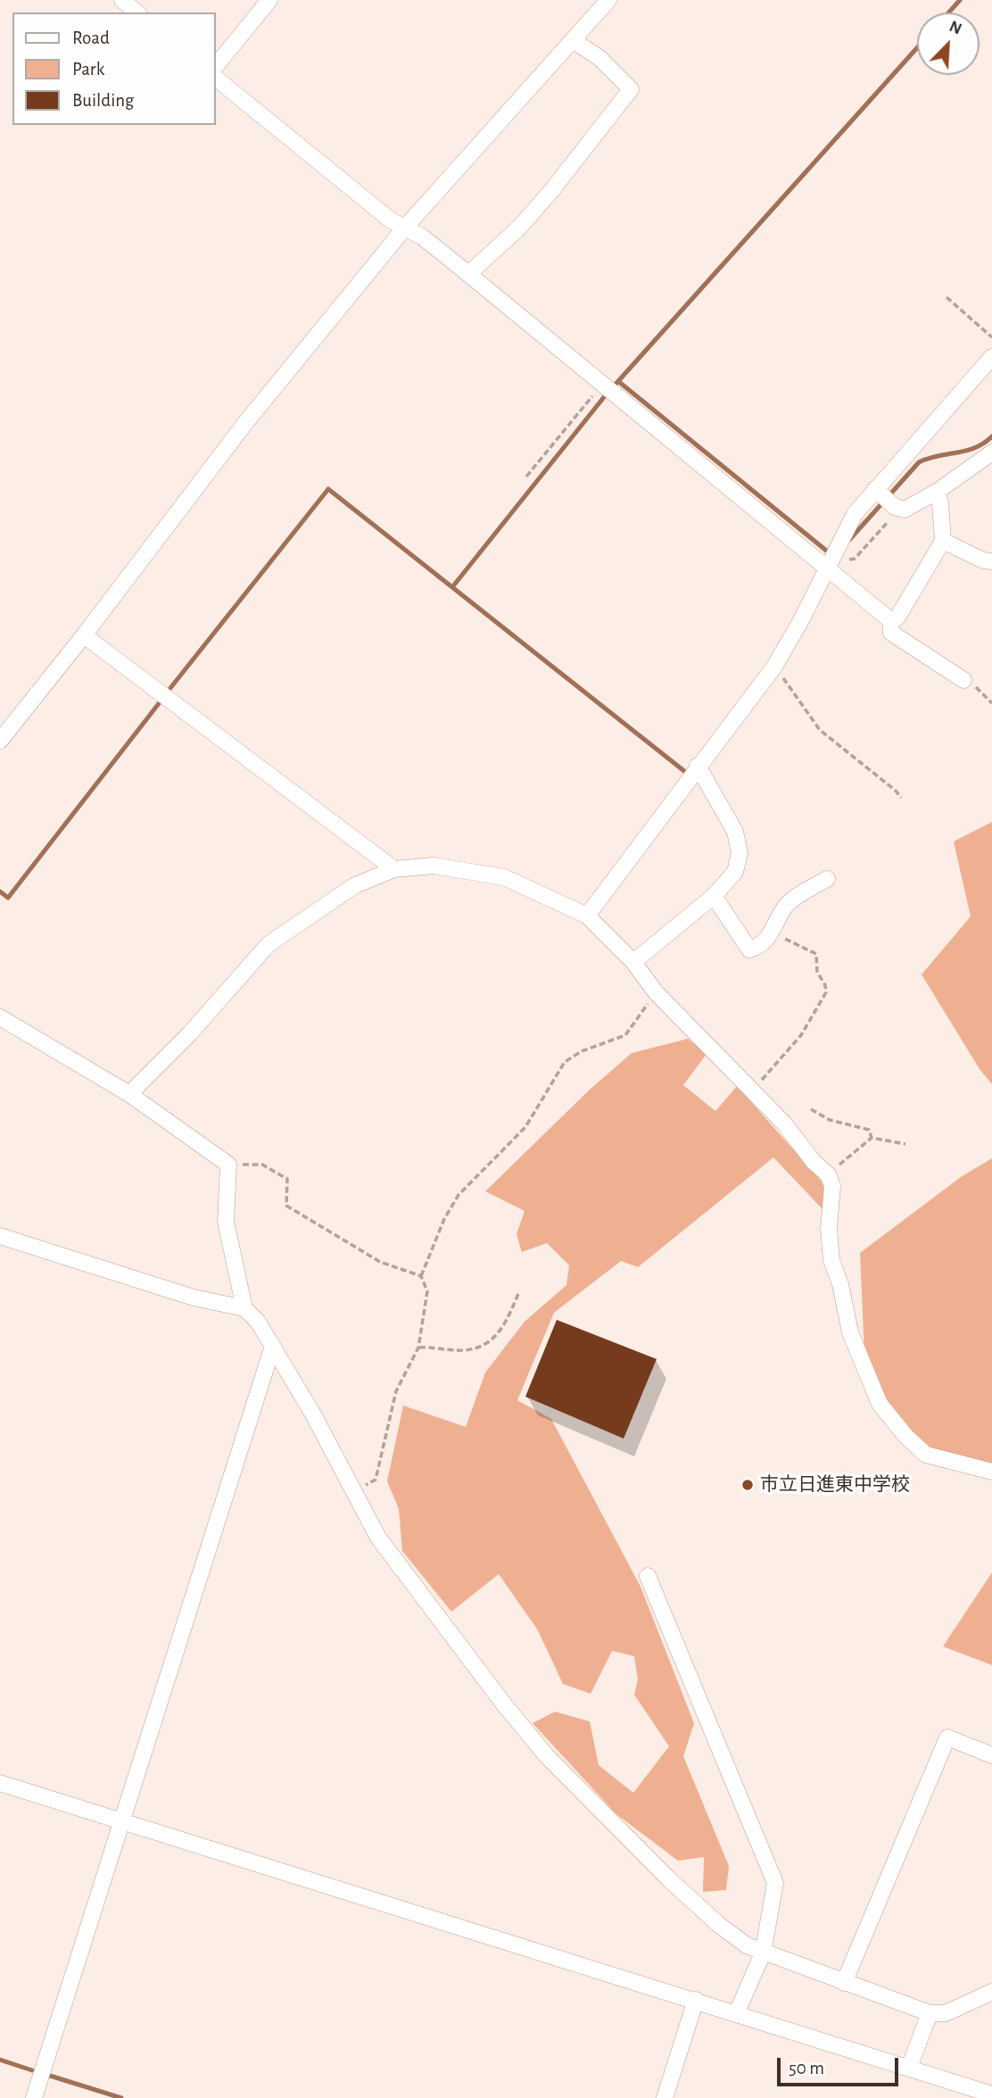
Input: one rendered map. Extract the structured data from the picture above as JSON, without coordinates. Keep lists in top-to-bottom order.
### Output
{
  "places": ["市立日進東中学校"],
  "legend": ["Road", "Park", "Building"],
  "scale_bar": "50 m",
  "north": "top right"
}
